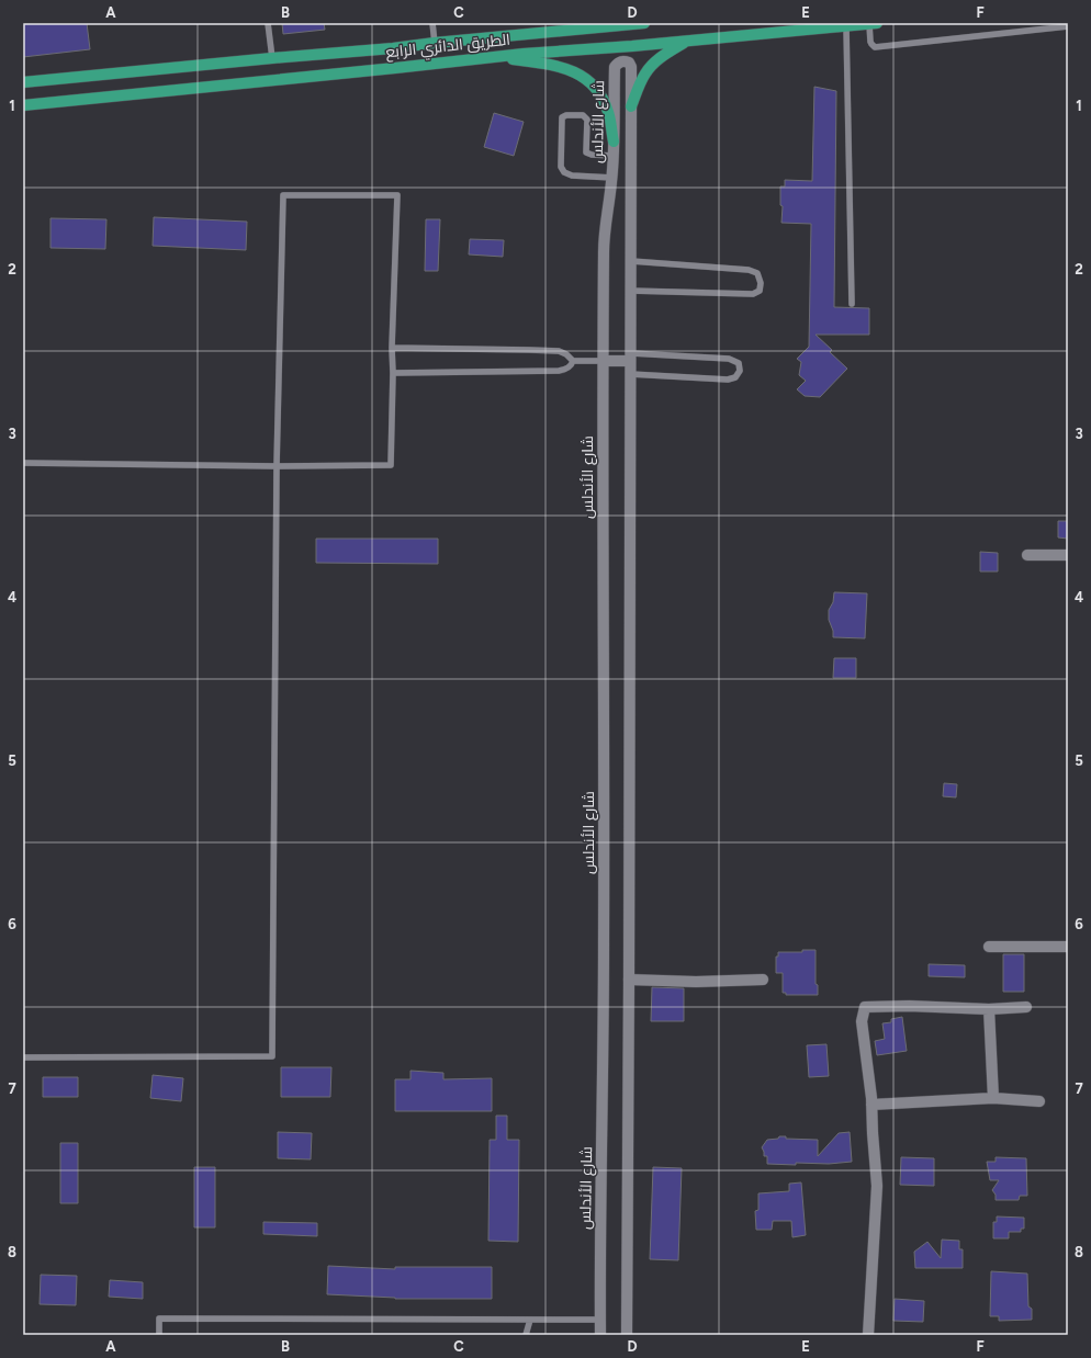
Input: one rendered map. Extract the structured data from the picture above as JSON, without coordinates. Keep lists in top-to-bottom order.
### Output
{
  "streets": {
    "main road": ["الطريق الدائري الرابع", "شارع الأندلس"]
  },
  "grid": {
    "columns": [
      "A",
      "B",
      "C",
      "D",
      "E",
      "F"
    ],
    "rows": [
      "1",
      "2",
      "3",
      "4",
      "5",
      "6",
      "7",
      "8"
    ]
  }
}
